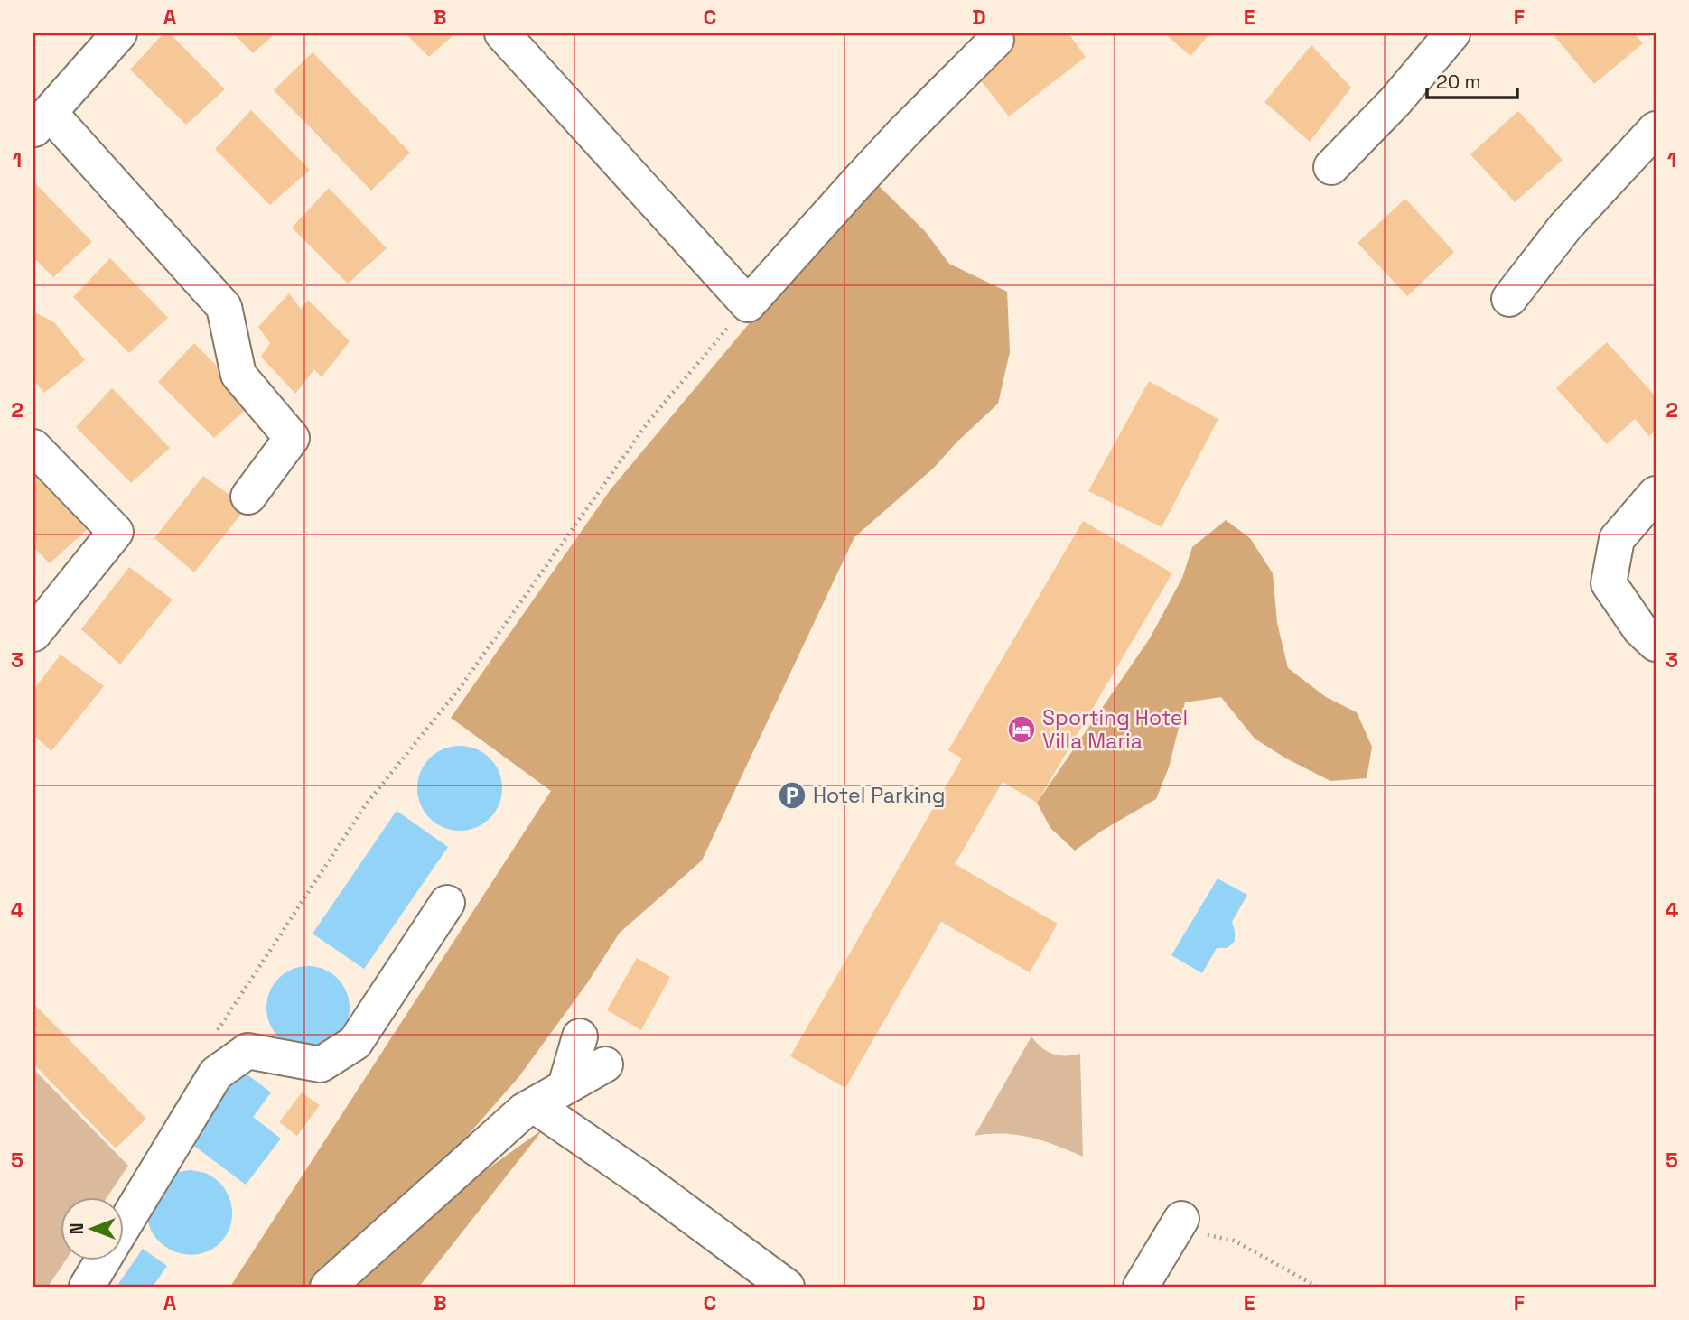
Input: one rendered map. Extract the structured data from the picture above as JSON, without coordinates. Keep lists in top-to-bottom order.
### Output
{
  "places": {
    "hotel": ["Sporting Hotel Villa Maria"],
    "parking": ["Hotel Parking"]
  },
  "scale_bar": "20 m",
  "north": "left",
  "grid": {
    "columns": [
      "A",
      "B",
      "C",
      "D",
      "E",
      "F"
    ],
    "rows": [
      "1",
      "2",
      "3",
      "4",
      "5"
    ]
  }
}
